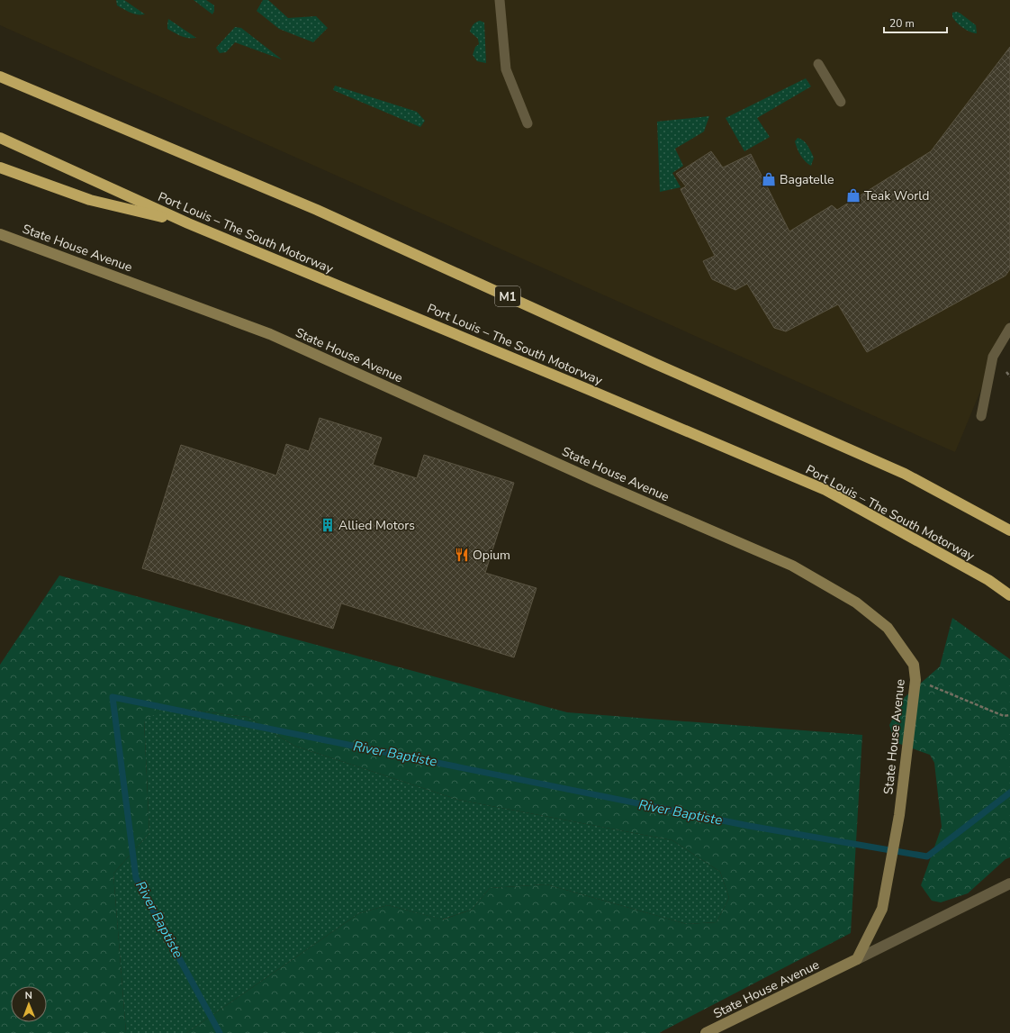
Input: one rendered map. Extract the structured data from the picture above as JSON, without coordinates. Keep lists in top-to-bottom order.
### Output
{
  "streets": {
    "highway": ["Port Louis – The South Motorway", "M1"],
    "street": ["State House Avenue"]
  },
  "water": ["River Baptiste"],
  "places": {
    "shop": ["Bagatelle", "Teak World"],
    "building": ["Allied Motors"],
    "restaurant": ["Opium"]
  },
  "scale_bar": "20 m",
  "north": "top"
}
